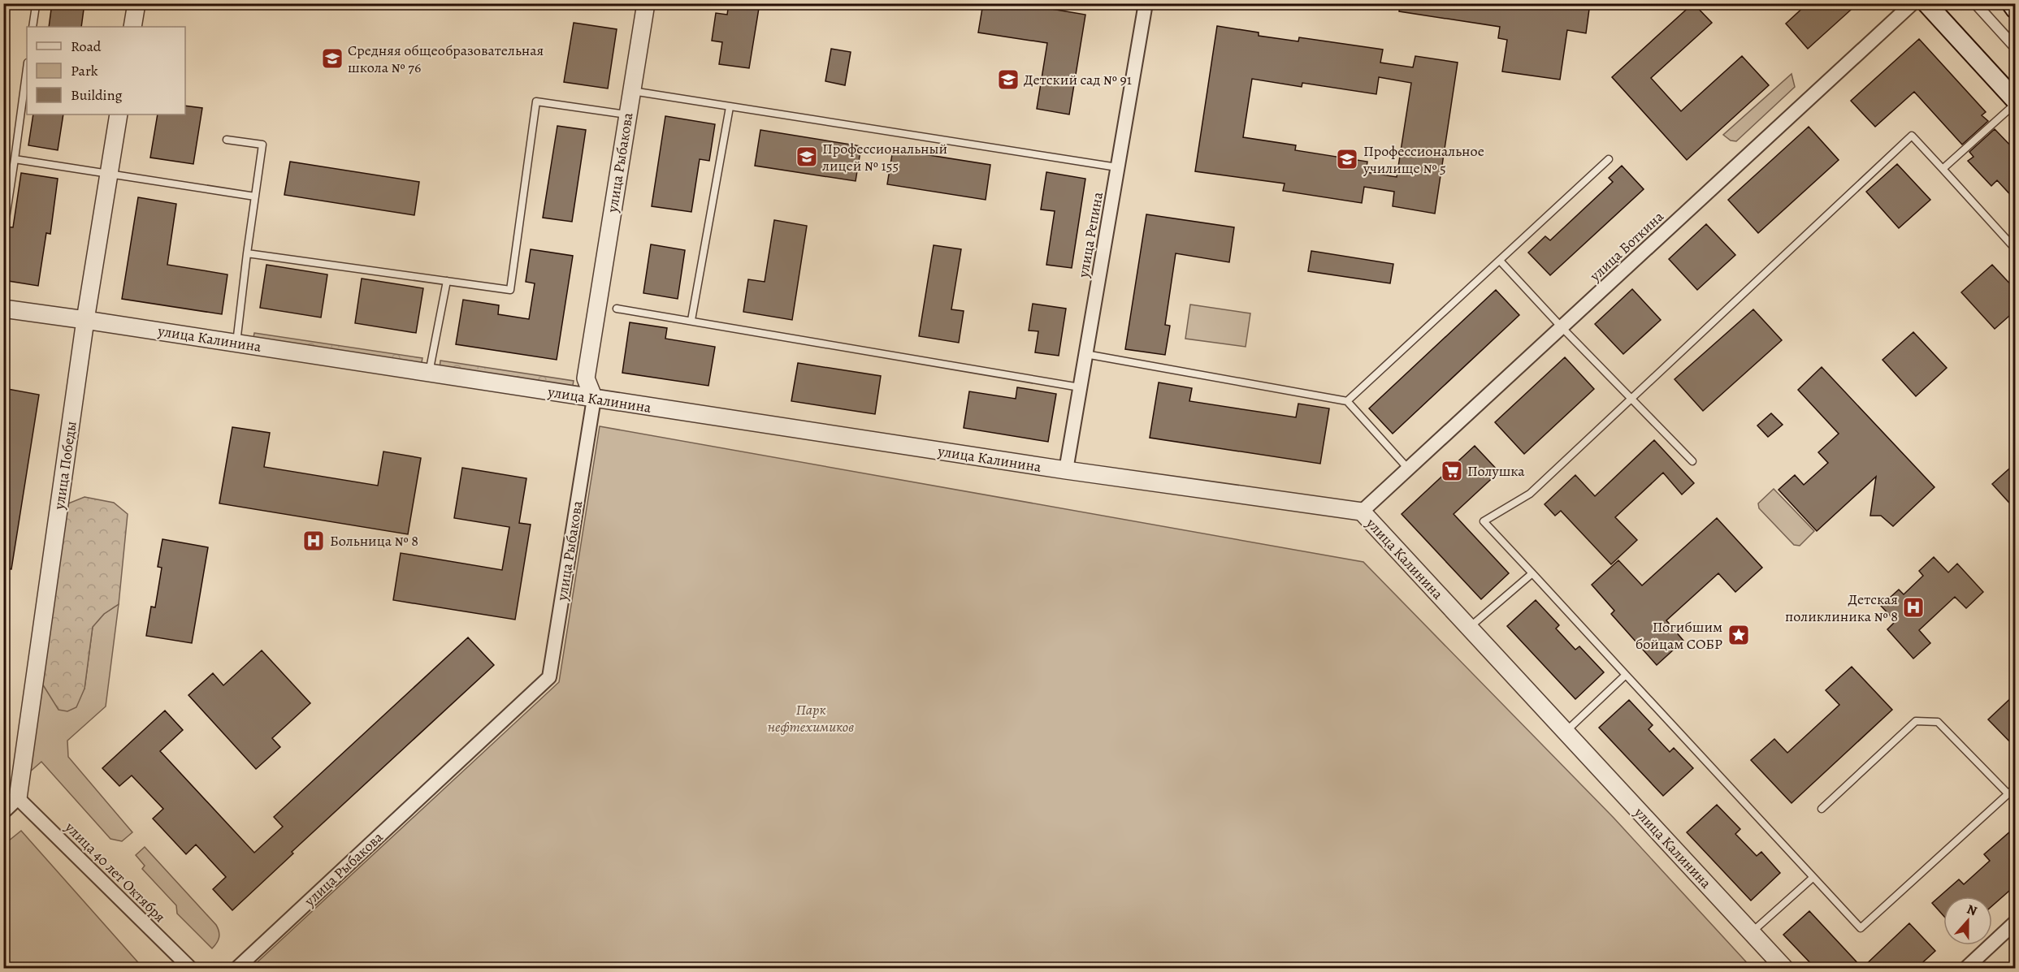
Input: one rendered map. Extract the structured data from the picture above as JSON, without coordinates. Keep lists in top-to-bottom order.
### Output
{
  "streets": {
    "street": [
      "улица Рыбакова",
      "улица Репина",
      "улица Боткина",
      "улица Калинина",
      "улица Победы",
      "улица 40 лет Октября"
    ]
  },
  "crossings": [
    ["улица Рыбакова", "улица Калинина"],
    ["улица Репина", "улица Калинина"],
    ["улица Боткина", "улица Калинина"],
    ["улица Калинина", "улица Победы"],
    ["улица Победы", "улица 40 лет Октября"]
  ],
  "parks": ["Парк нефтехимиков"],
  "places": {
    "school or university": [
      "Средняя общеобразовательная школа № 76",
      "Детский сад № 91",
      "Профессиональный лицей № 155",
      "Профессиональное училище № 5"
    ],
    "supermarket": ["Полушка"],
    "hospital": ["Больница № 8", "Детская поликлиника № 8"],
    "place": ["Погибшим бойцам СОБР"]
  },
  "legend": ["Road", "Park", "Building"],
  "north": "top"
}
